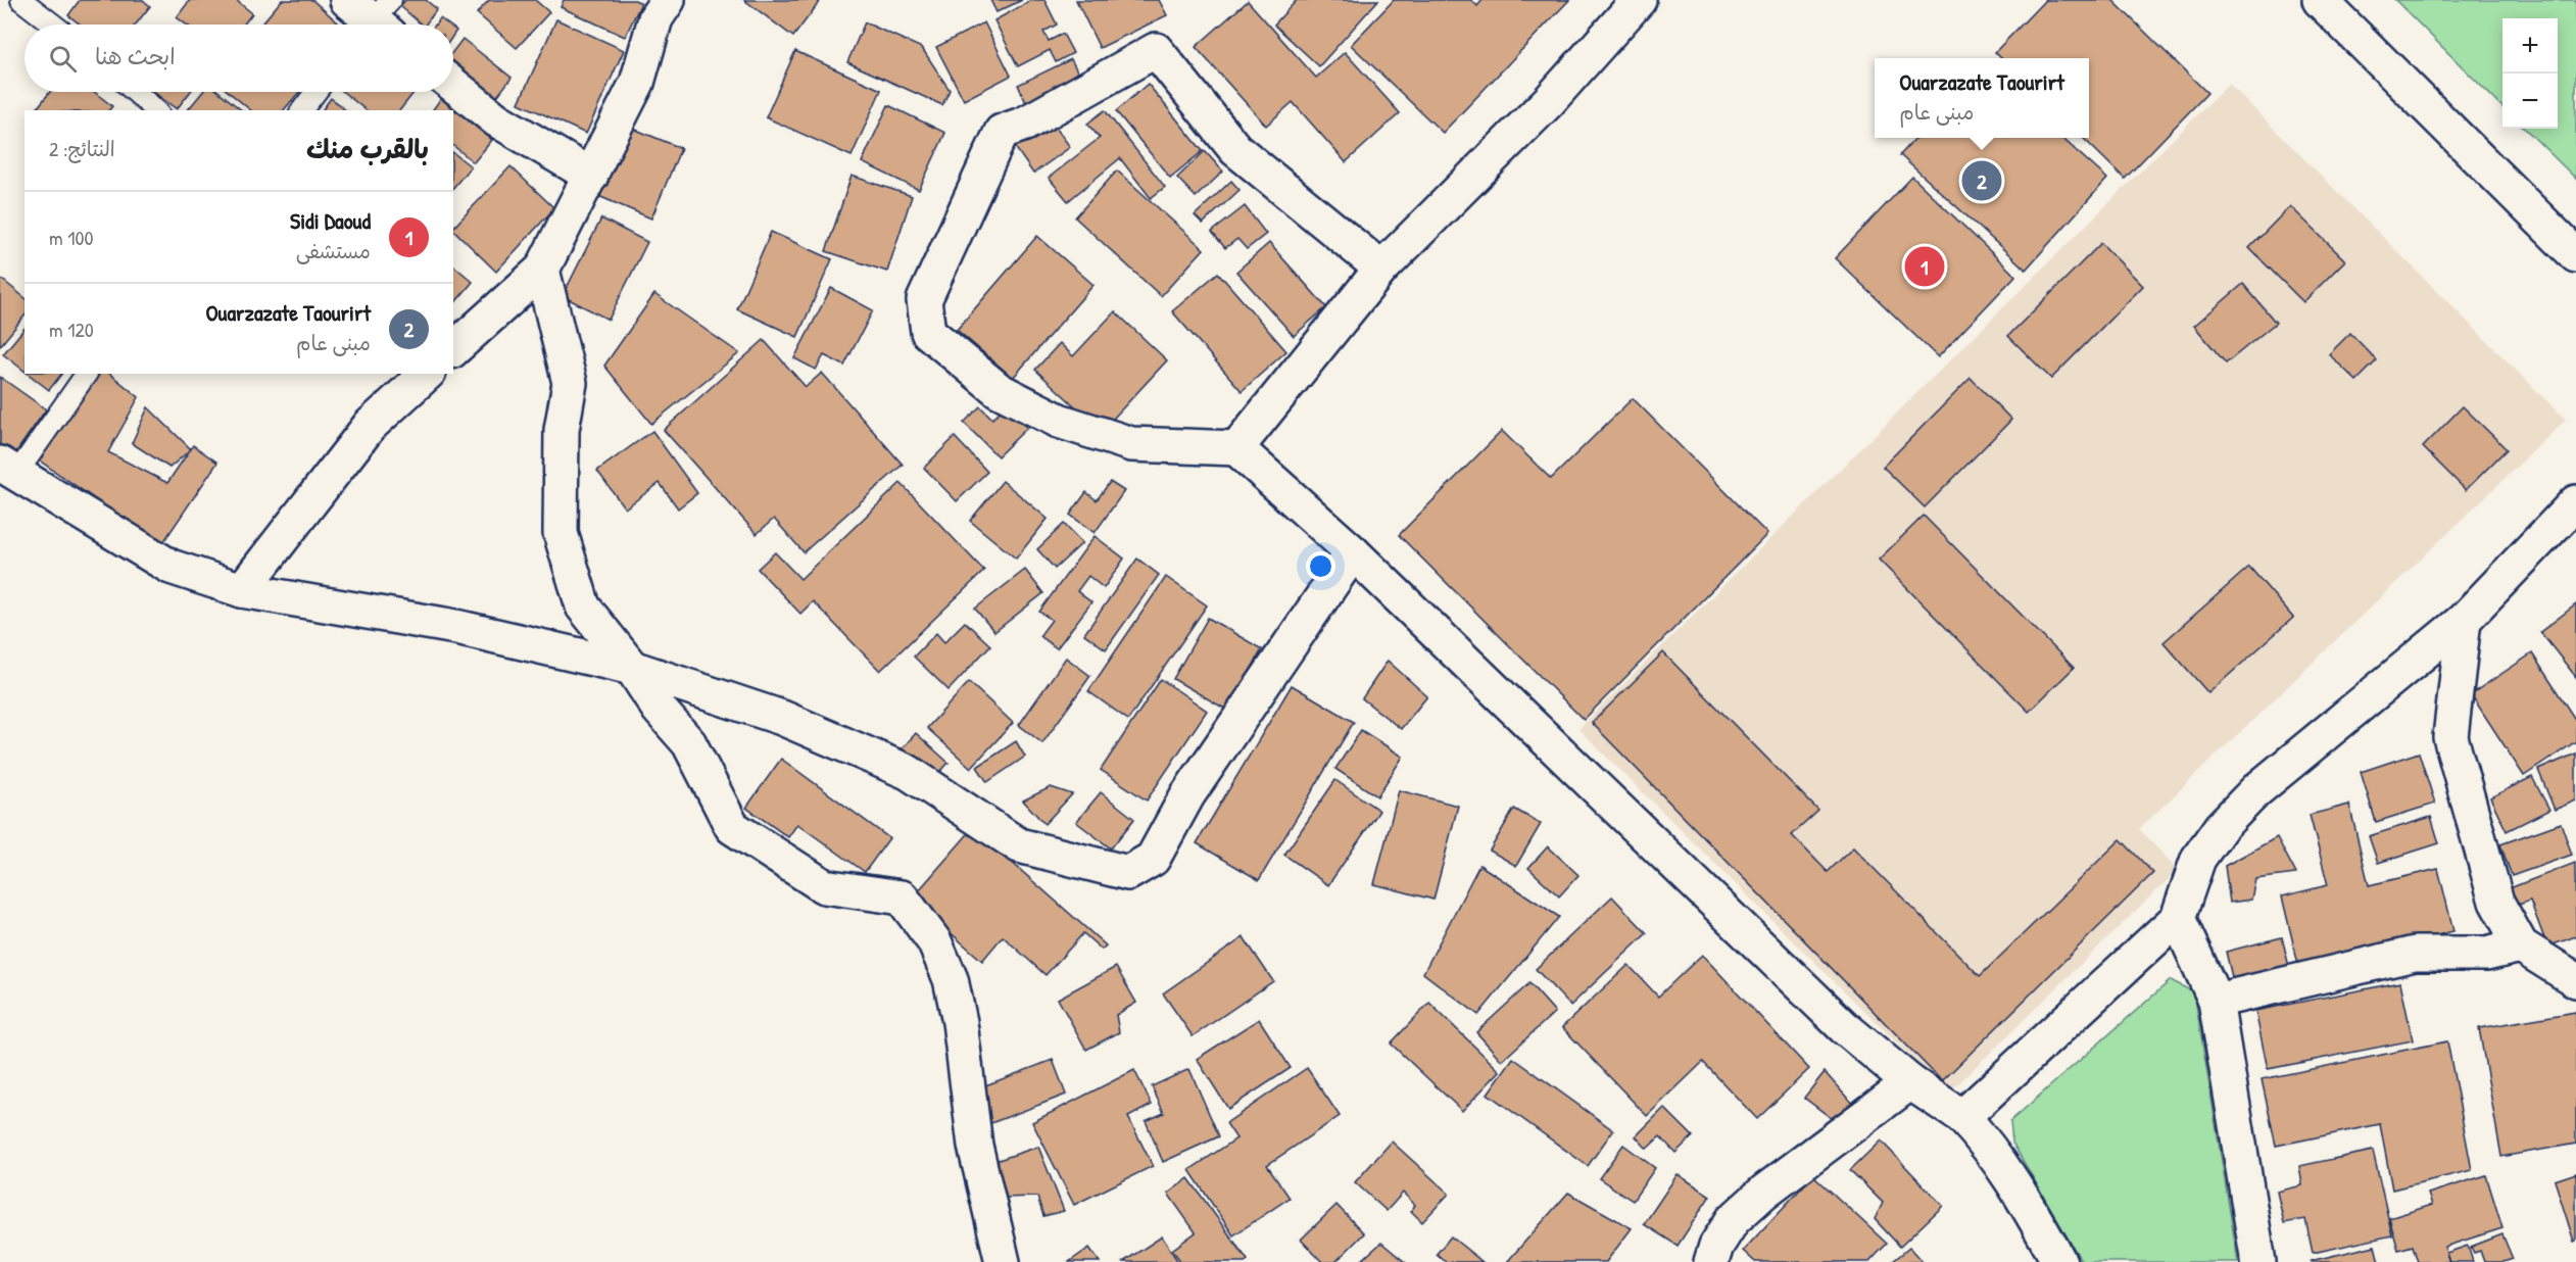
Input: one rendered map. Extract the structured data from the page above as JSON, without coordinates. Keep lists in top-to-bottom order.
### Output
{
  "page": {
    "map_buttons": ["+", "−"],
    "search": "ابحث هنا",
    "popup": ["Ouarzazate Taourirt", "مبنى عام"],
    "heading": ["بالقرب منك", "النتائج: 2"],
    "pins": ["2", "1"],
    "list": [
      {
        "mark": "1",
        "name": "Sidi Daoud",
        "note": "مستشفى",
        "value": "100 m"
      },
      {
        "mark": "2",
        "name": "Ouarzazate Taourirt",
        "note": "مبنى عام",
        "value": "120 m"
      }
    ]
  }
}
